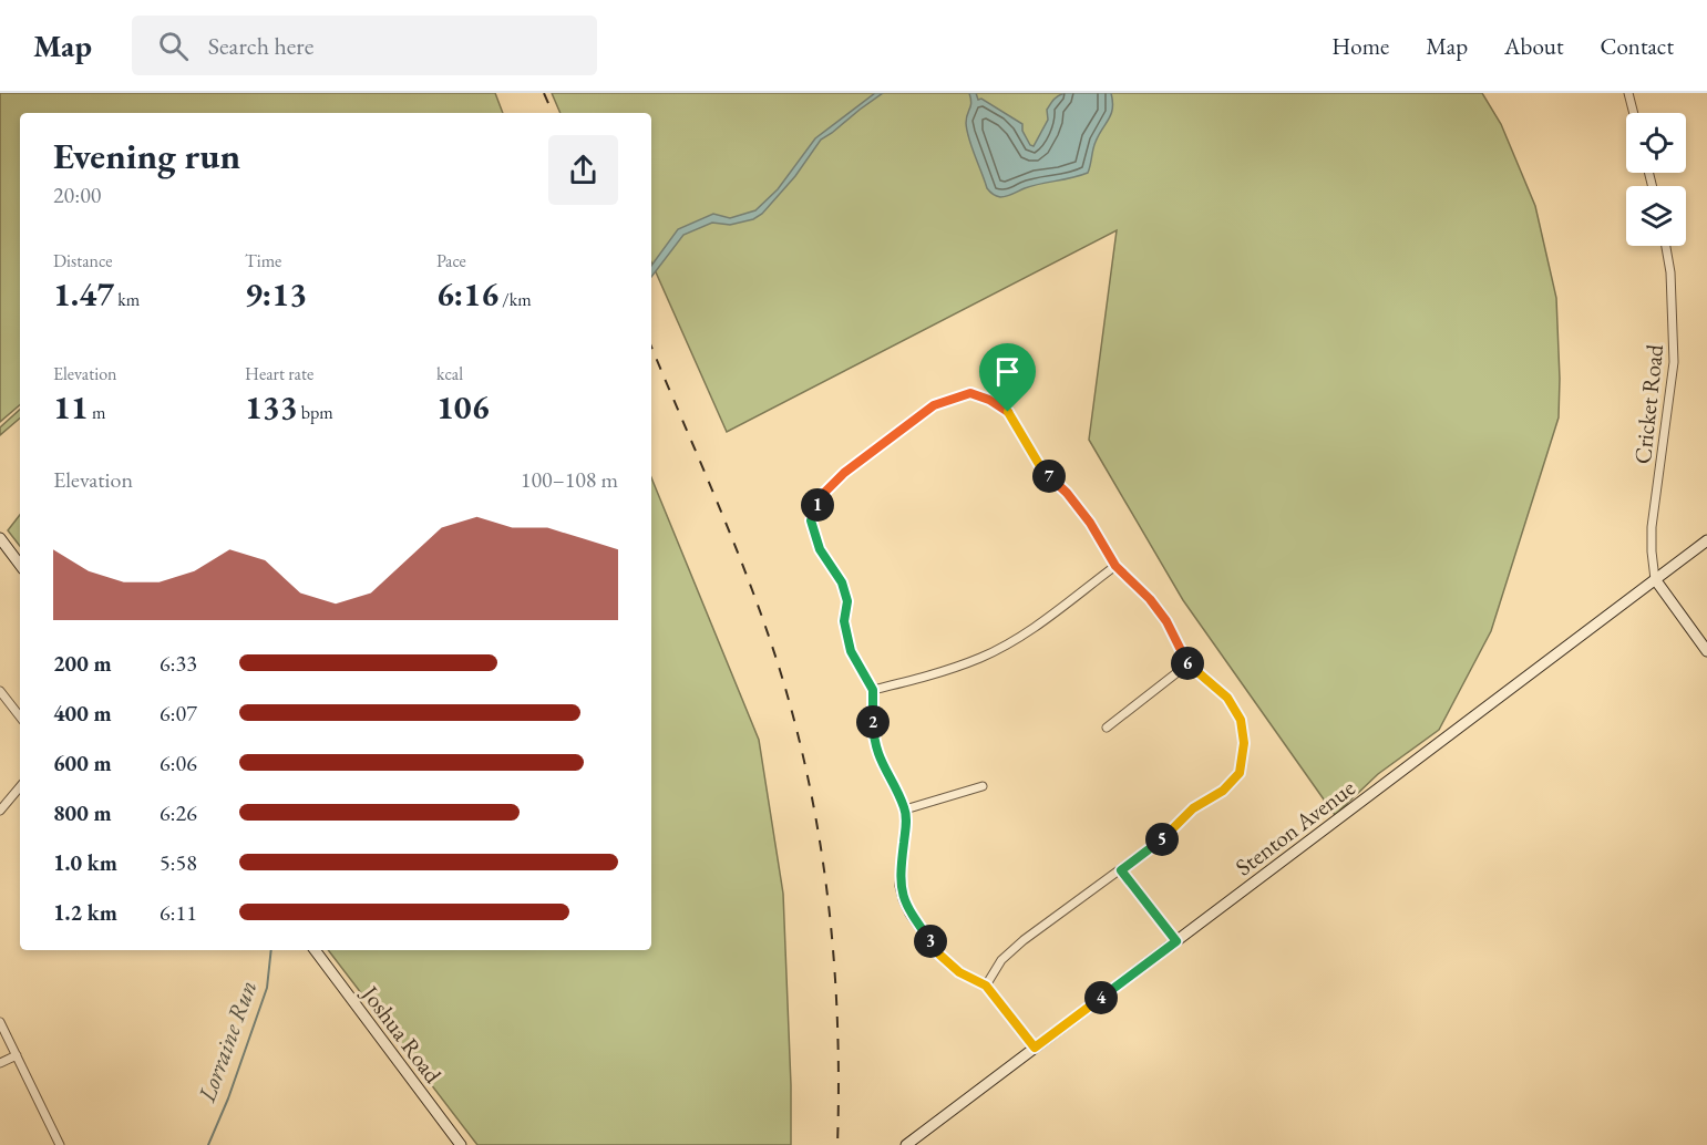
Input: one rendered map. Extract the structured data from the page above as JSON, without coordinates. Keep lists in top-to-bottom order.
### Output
{
  "streets": {
    "main road": ["Stenton Avenue", "Joshua Road"],
    "street": ["Cricket Road"]
  },
  "crossings": [
    ["Cricket Road", "Stenton Avenue"]
  ],
  "water": ["Lorraine Run"],
  "page": {
    "header": "Map",
    "search": "Search here",
    "nav": [
      "Home",
      "Map",
      "About",
      "Contact"
    ],
    "heading": ["Evening run", "20:00"],
    "stats": [
      ["Distance", "1.47 km"],
      ["Time", "9:13"],
      ["Pace", "6:16 /km"],
      ["Elevation", "11 m"],
      ["Heart rate", "133 bpm"],
      ["kcal", "106"]
    ],
    "chart": ["Elevation", "100–108 m"],
    "pins": [
      "7",
      "1",
      "6",
      "2",
      "5",
      "3",
      "4"
    ],
    "list": [
      {
        "name": "200 m",
        "note": "6:33"
      },
      {
        "name": "400 m",
        "note": "6:07"
      },
      {
        "name": "600 m",
        "note": "6:06"
      },
      {
        "name": "800 m",
        "note": "6:26"
      },
      {
        "name": "1.0 km",
        "note": "5:58"
      },
      {
        "name": "1.2 km",
        "note": "6:11"
      }
    ]
  }
}
